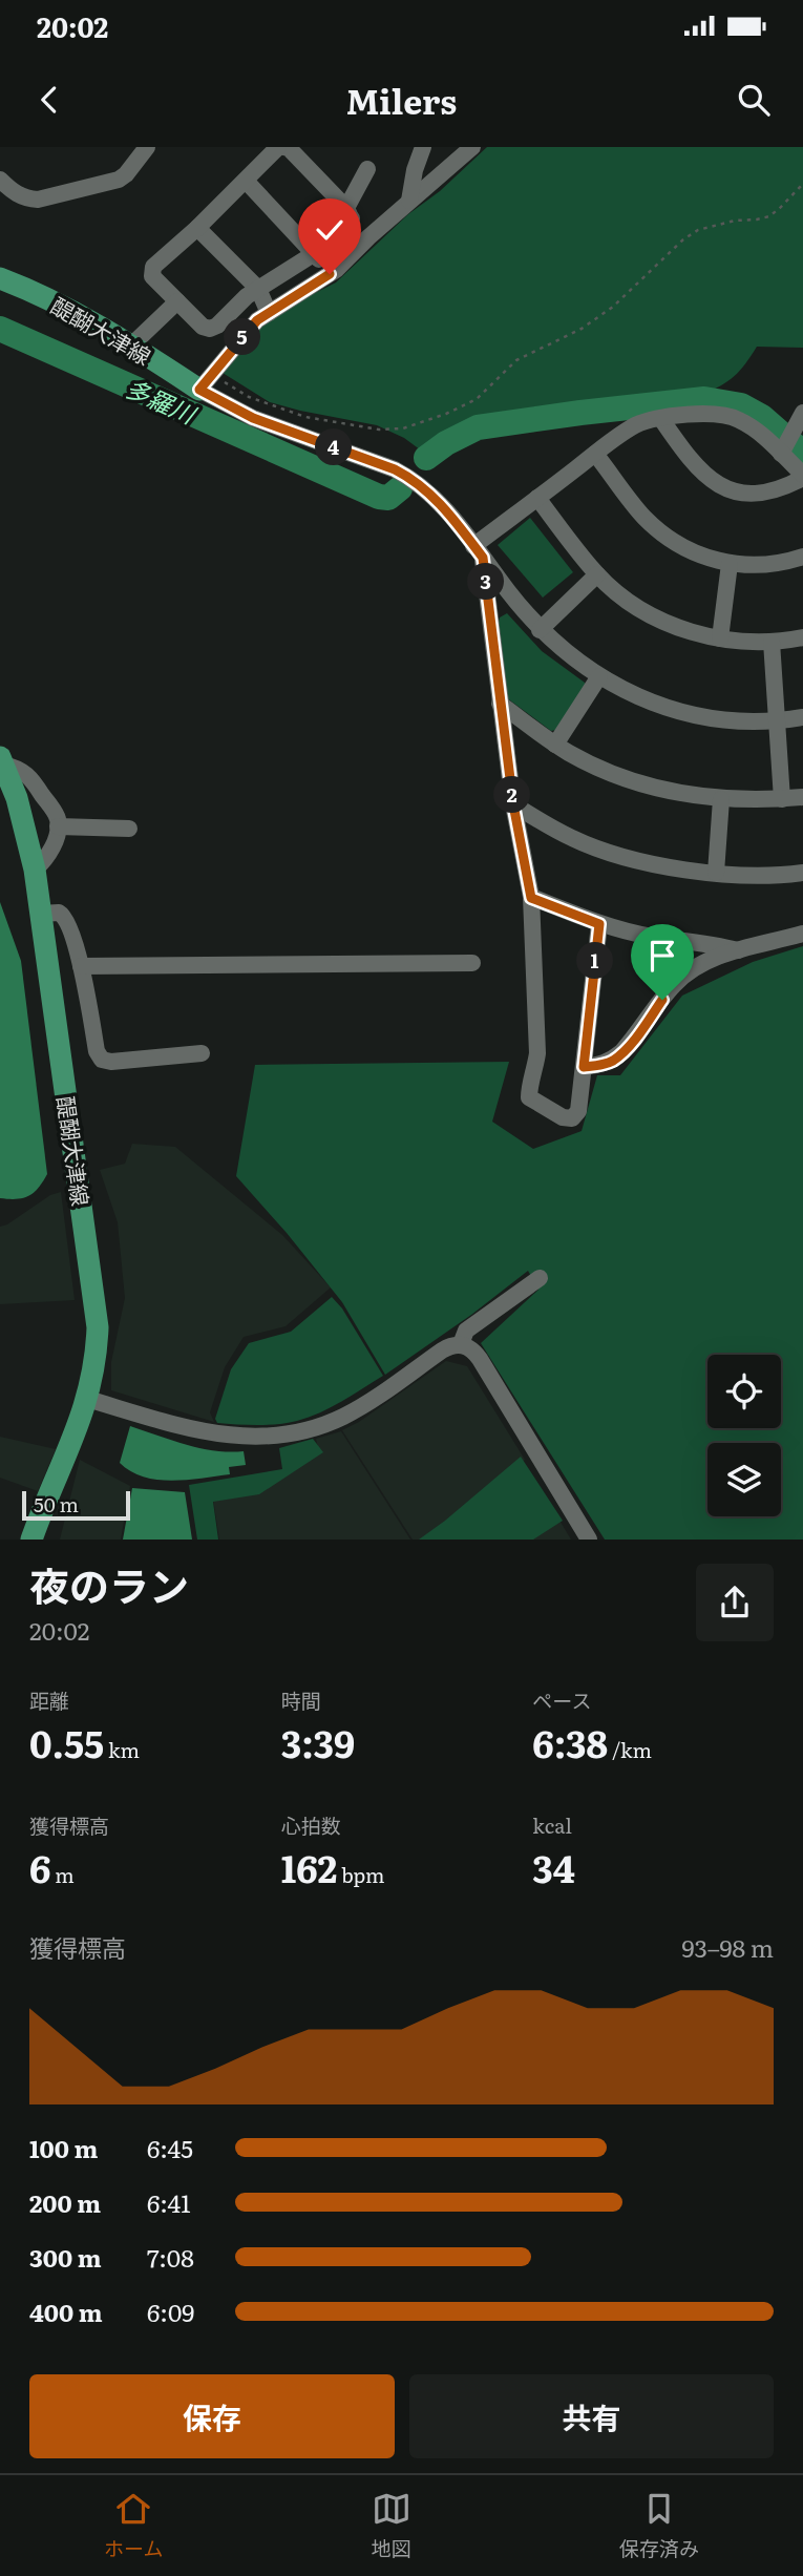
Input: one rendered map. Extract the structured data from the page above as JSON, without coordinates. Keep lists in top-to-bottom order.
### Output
{
  "streets": {
    "main road": ["醍醐大津線"]
  },
  "water": ["多羅川"],
  "scale_bar": "50 m",
  "page": {
    "status": "20:02",
    "header": "Milers",
    "pins": [
      "5",
      "4",
      "3",
      "2",
      "1"
    ],
    "scale": "50 m",
    "heading": ["夜のラン", "20:02"],
    "stats": [
      ["距離", "0.55 km"],
      ["時間", "3:39"],
      ["ペース", "6:38 /km"],
      ["獲得標高", "6 m"],
      ["心拍数", "162 bpm"],
      ["kcal", "34"]
    ],
    "chart": ["獲得標高", "93–98 m"],
    "list": [
      {
        "name": "100 m",
        "note": "6:45"
      },
      {
        "name": "200 m",
        "note": "6:41"
      },
      {
        "name": "300 m",
        "note": "7:08"
      },
      {
        "name": "400 m",
        "note": "6:09"
      }
    ],
    "buttons": ["保存", "共有"],
    "tabs": ["ホーム", "地図", "保存済み"]
  }
}
